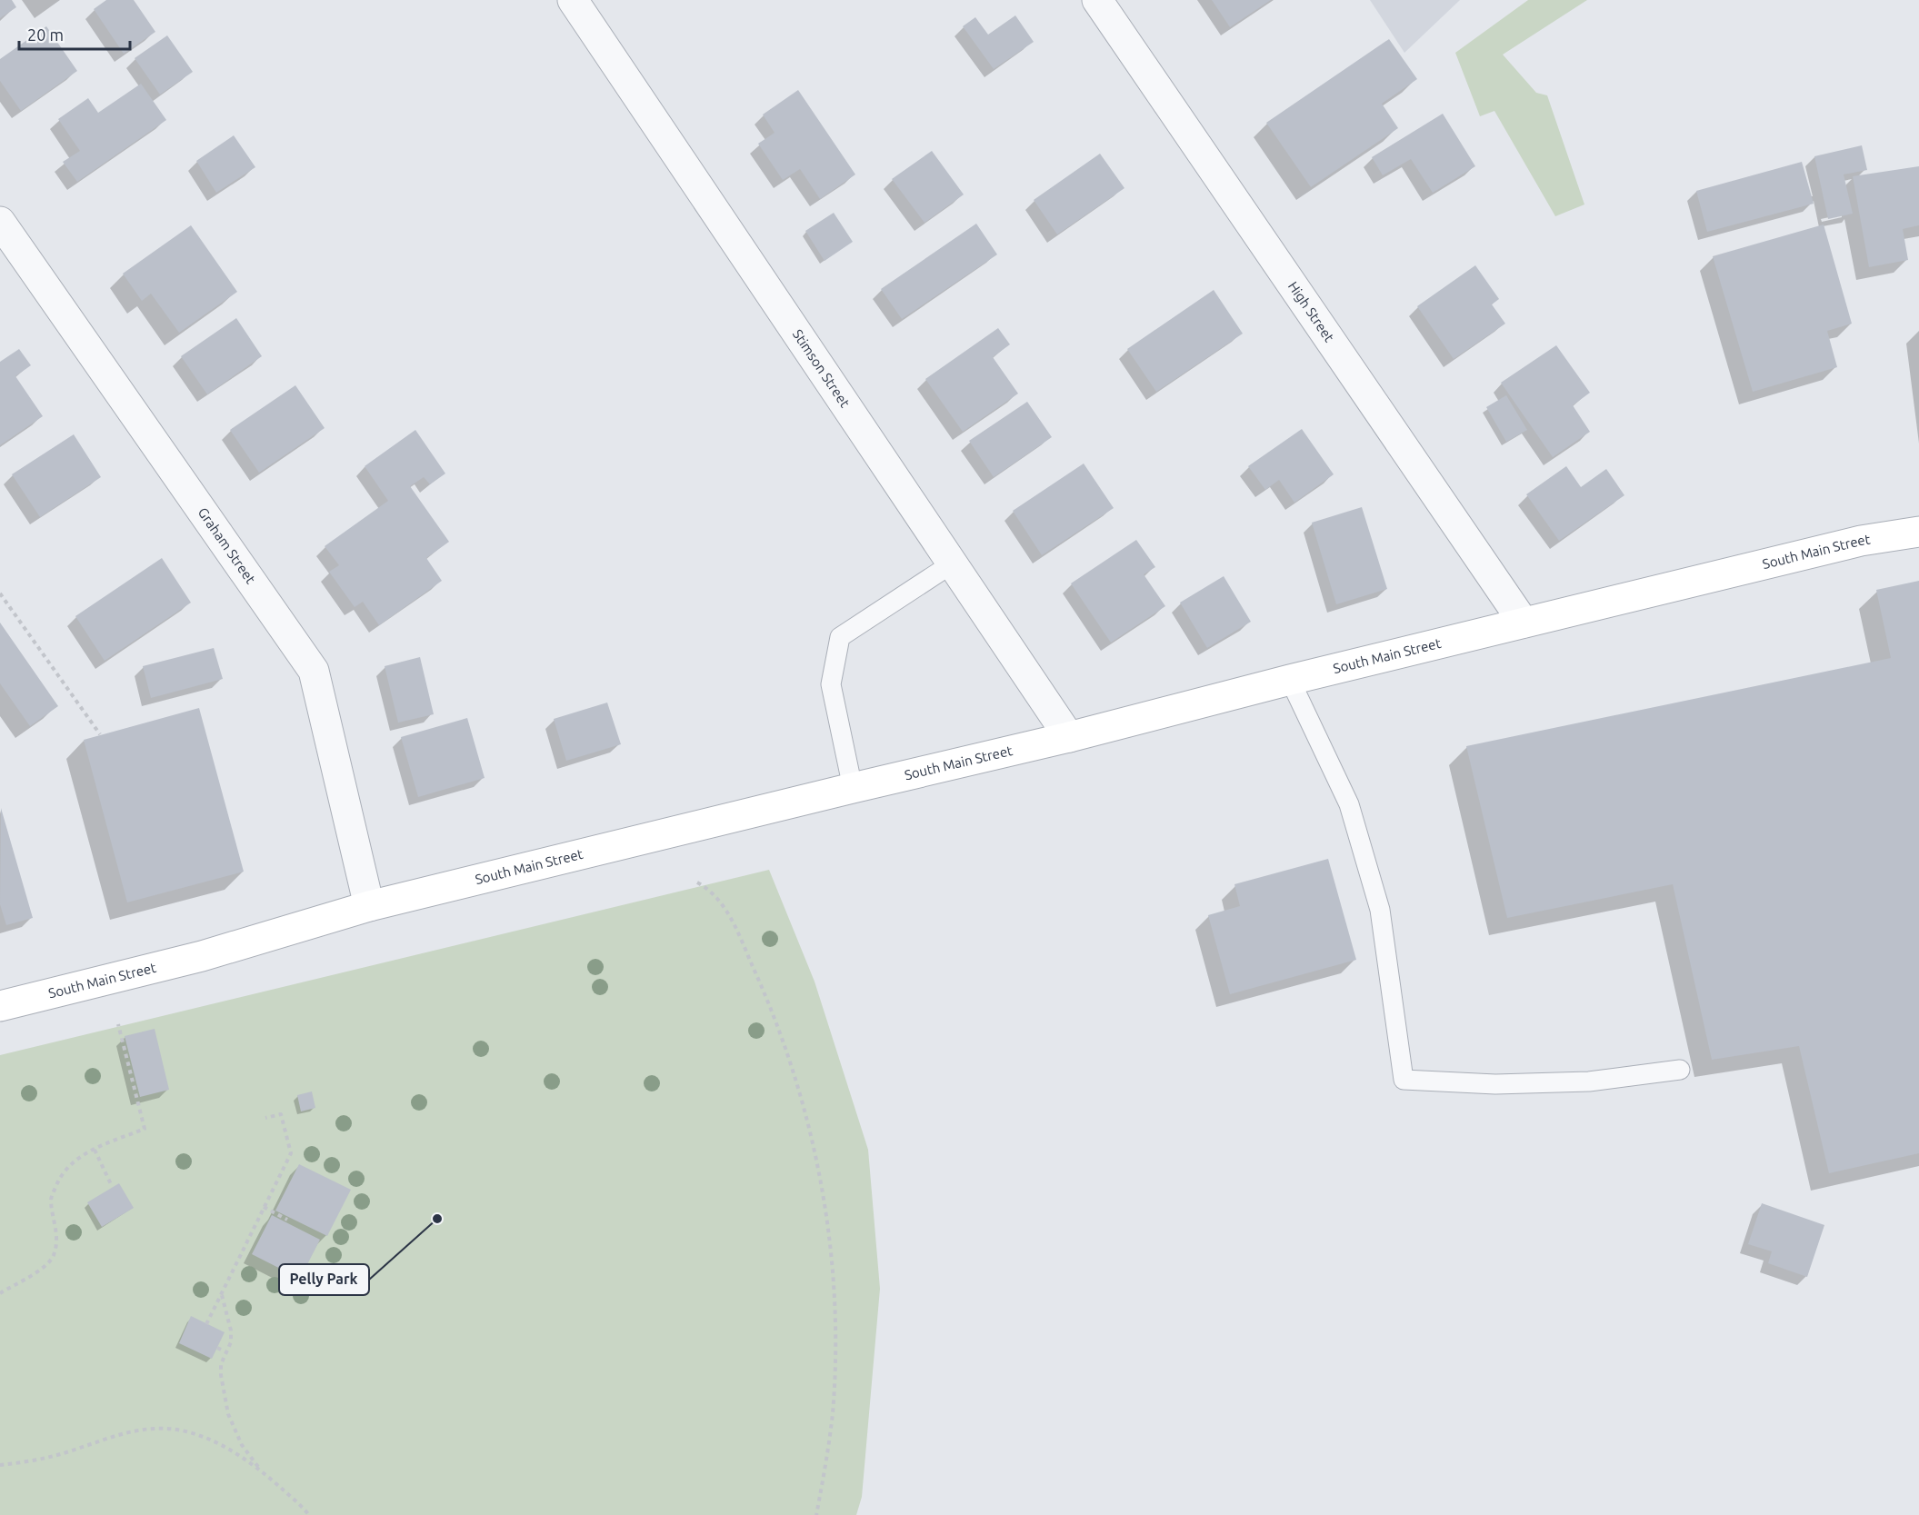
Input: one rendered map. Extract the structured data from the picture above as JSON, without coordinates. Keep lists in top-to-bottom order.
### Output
{
  "streets": {
    "main road": ["South Main Street"],
    "street": ["High Street", "Stimson Street", "Graham Street"]
  },
  "crossings": [
    ["High Street", "South Main Street"],
    ["Stimson Street", "South Main Street"],
    ["Graham Street", "South Main Street"]
  ],
  "places": ["Pelly Park"],
  "scale_bar": "20 m"
}
